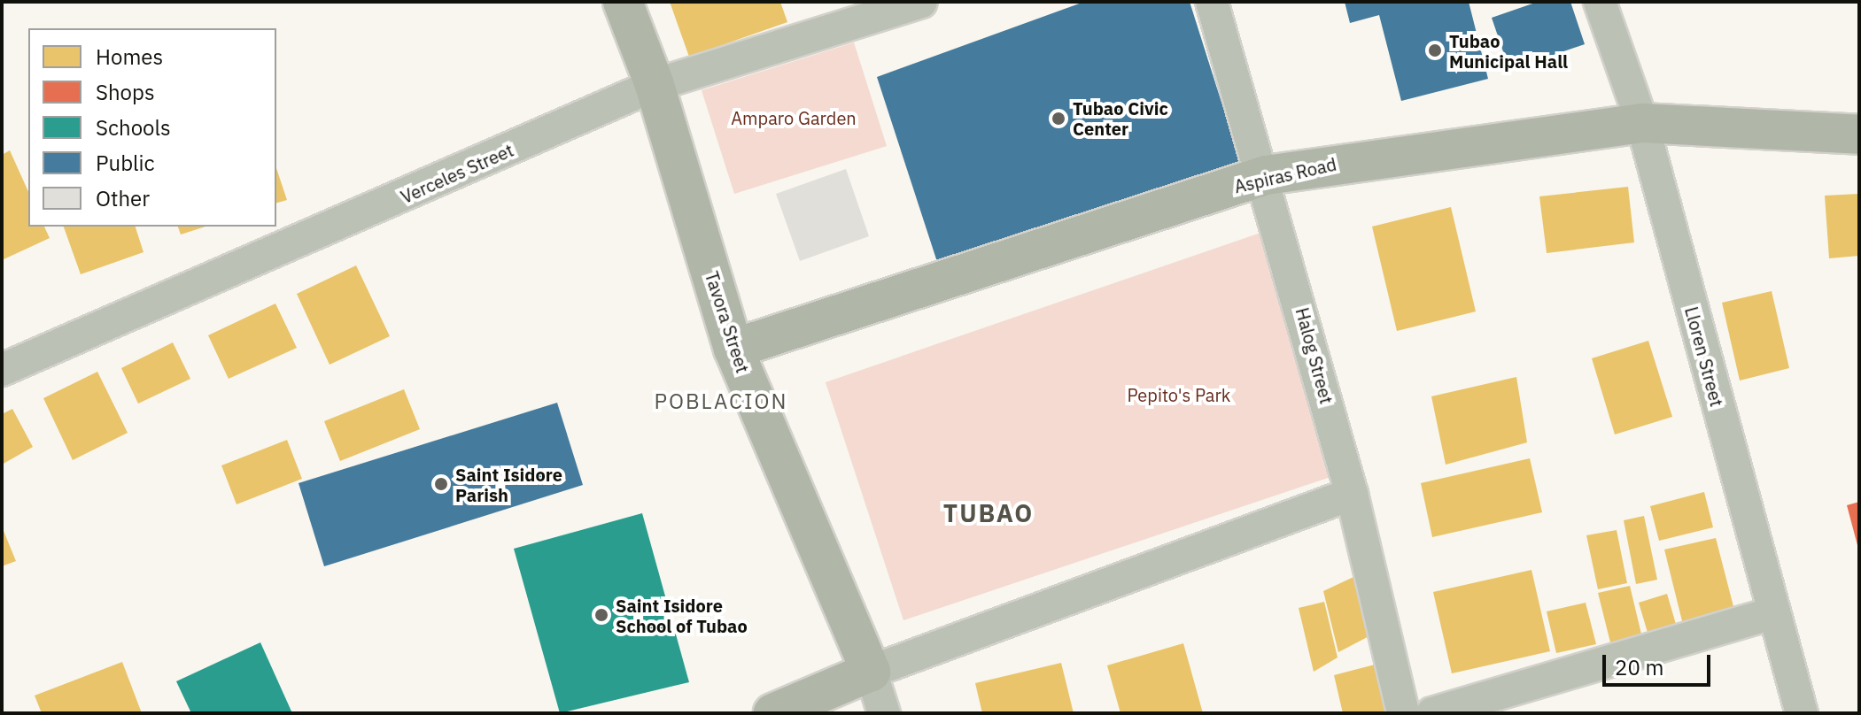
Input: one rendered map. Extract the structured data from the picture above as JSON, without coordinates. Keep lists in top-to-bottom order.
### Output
{
  "streets": {
    "main road": ["Aspiras Road", "Tavora Street"],
    "street": ["Verceles Street", "Halog Street", "Lloren Street"]
  },
  "crossings": [
    ["Verceles Street", "Tavora Street"],
    ["Aspiras Road", "Tavora Street"],
    ["Aspiras Road", "Halog Street"],
    ["Aspiras Road", "Lloren Street"]
  ],
  "districts": ["POBLACION", "TUBAO"],
  "parks": ["Amparo Garden", "Pepito's Park"],
  "places": [
    "Tubao Municipal Hall",
    "Tubao Civic Center",
    "Saint Isidore Parish",
    "Saint Isidore School of Tubao"
  ],
  "legend": [
    "Homes",
    "Shops",
    "Schools",
    "Public",
    "Other"
  ],
  "scale_bar": "20 m"
}
